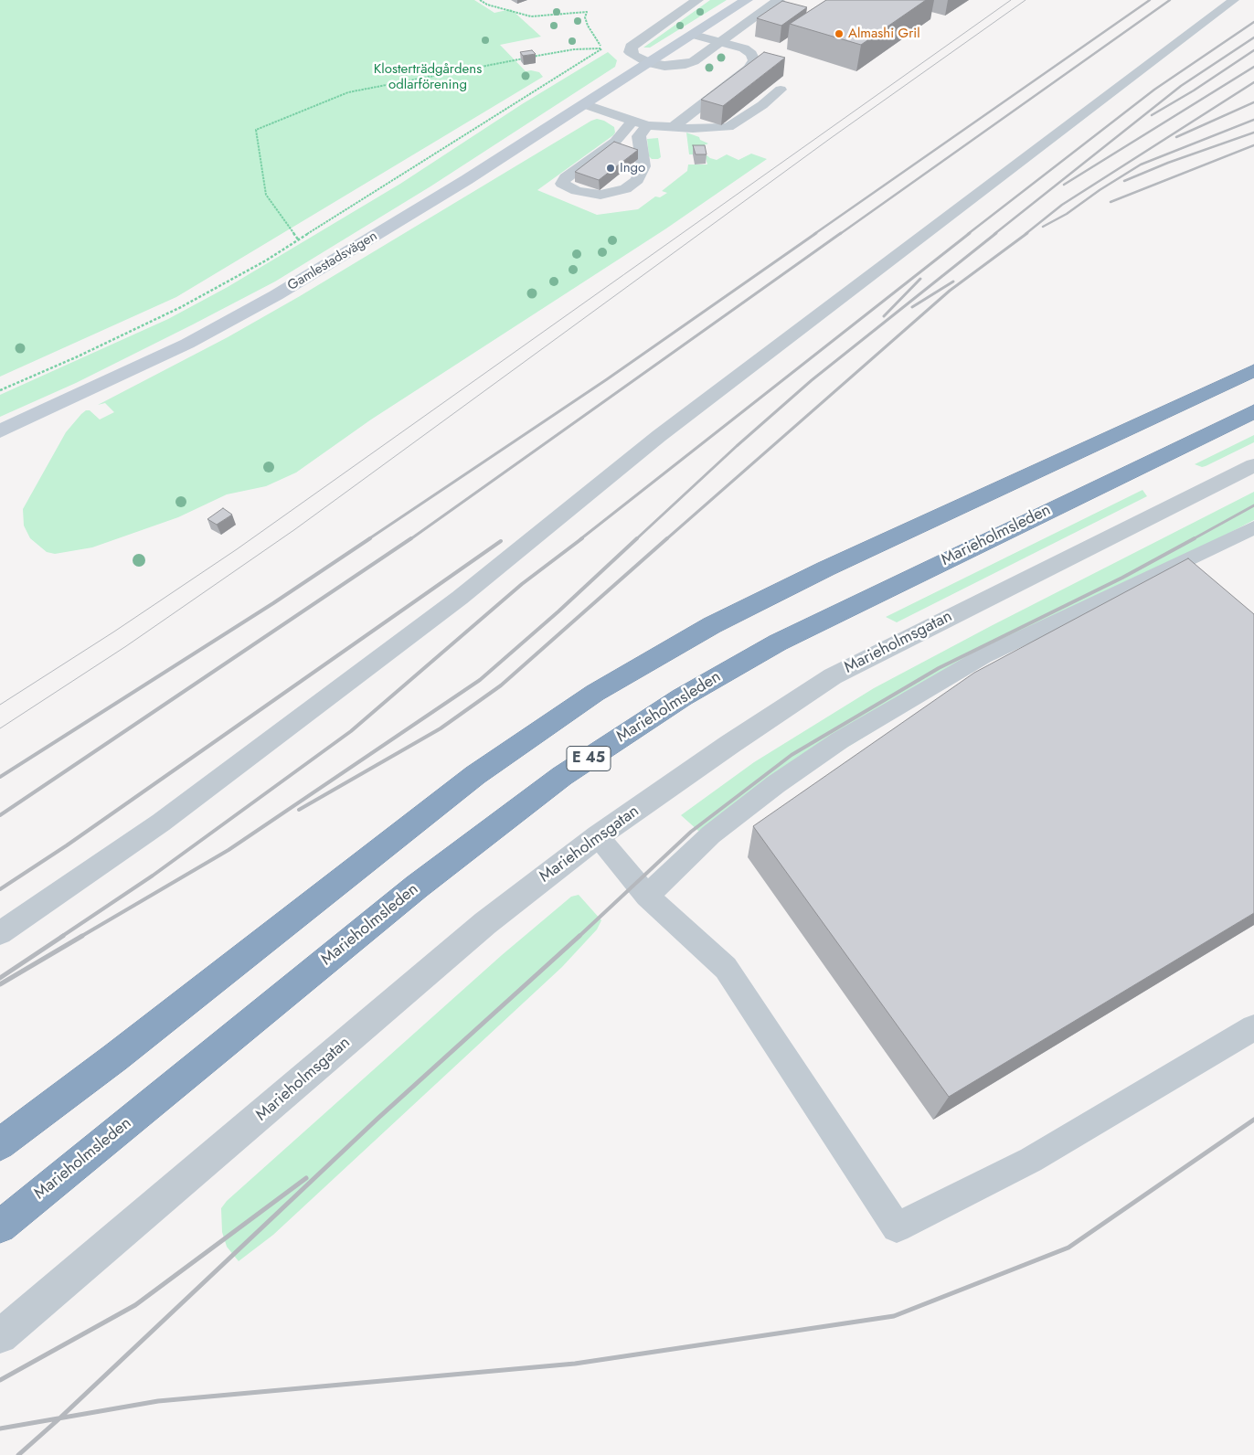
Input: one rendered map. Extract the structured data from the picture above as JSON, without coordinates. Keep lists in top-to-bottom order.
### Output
{
  "streets": {
    "highway": ["Marieholmsleden", "E 45"],
    "street": ["Gamlestadsvägen", "Marieholmsgatan"]
  },
  "parks": ["Klosterträdgårdens odlarförening"],
  "places": ["Almashi Gril", "Ingo"]
}
